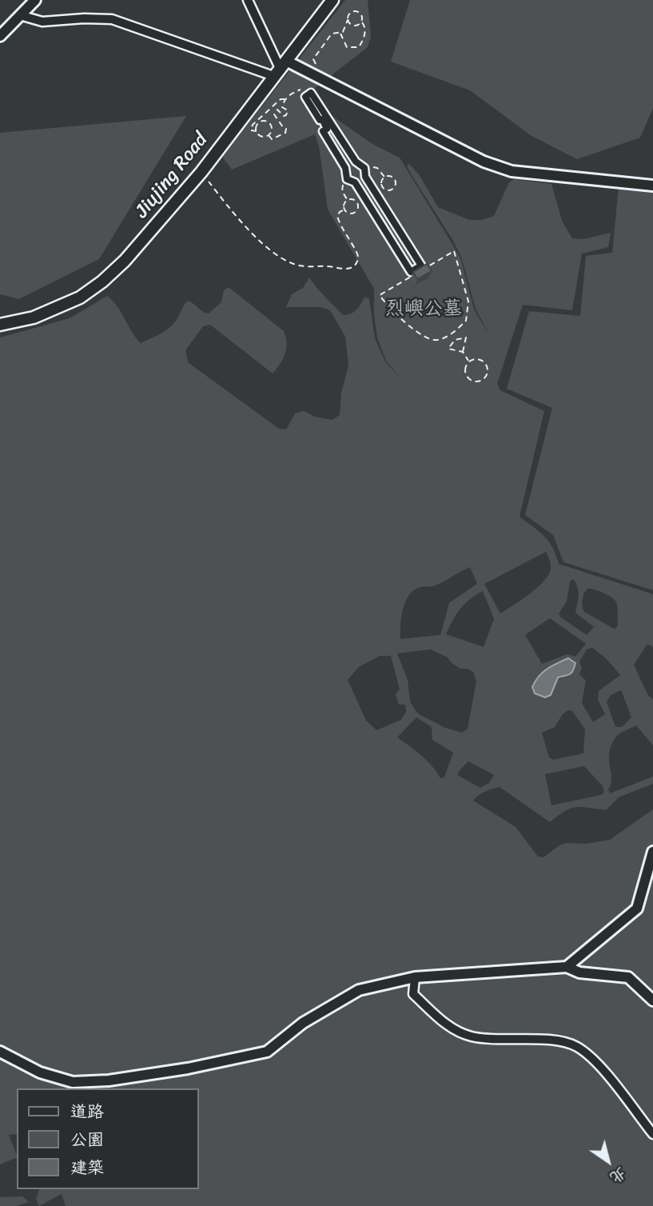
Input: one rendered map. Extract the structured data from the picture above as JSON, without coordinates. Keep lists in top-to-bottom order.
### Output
{
  "streets": {
    "main road": ["Jiujing Road"]
  },
  "parks": ["烈嶼公墓"],
  "legend": ["道路", "公園", "建築"],
  "north": "bottom right"
}
